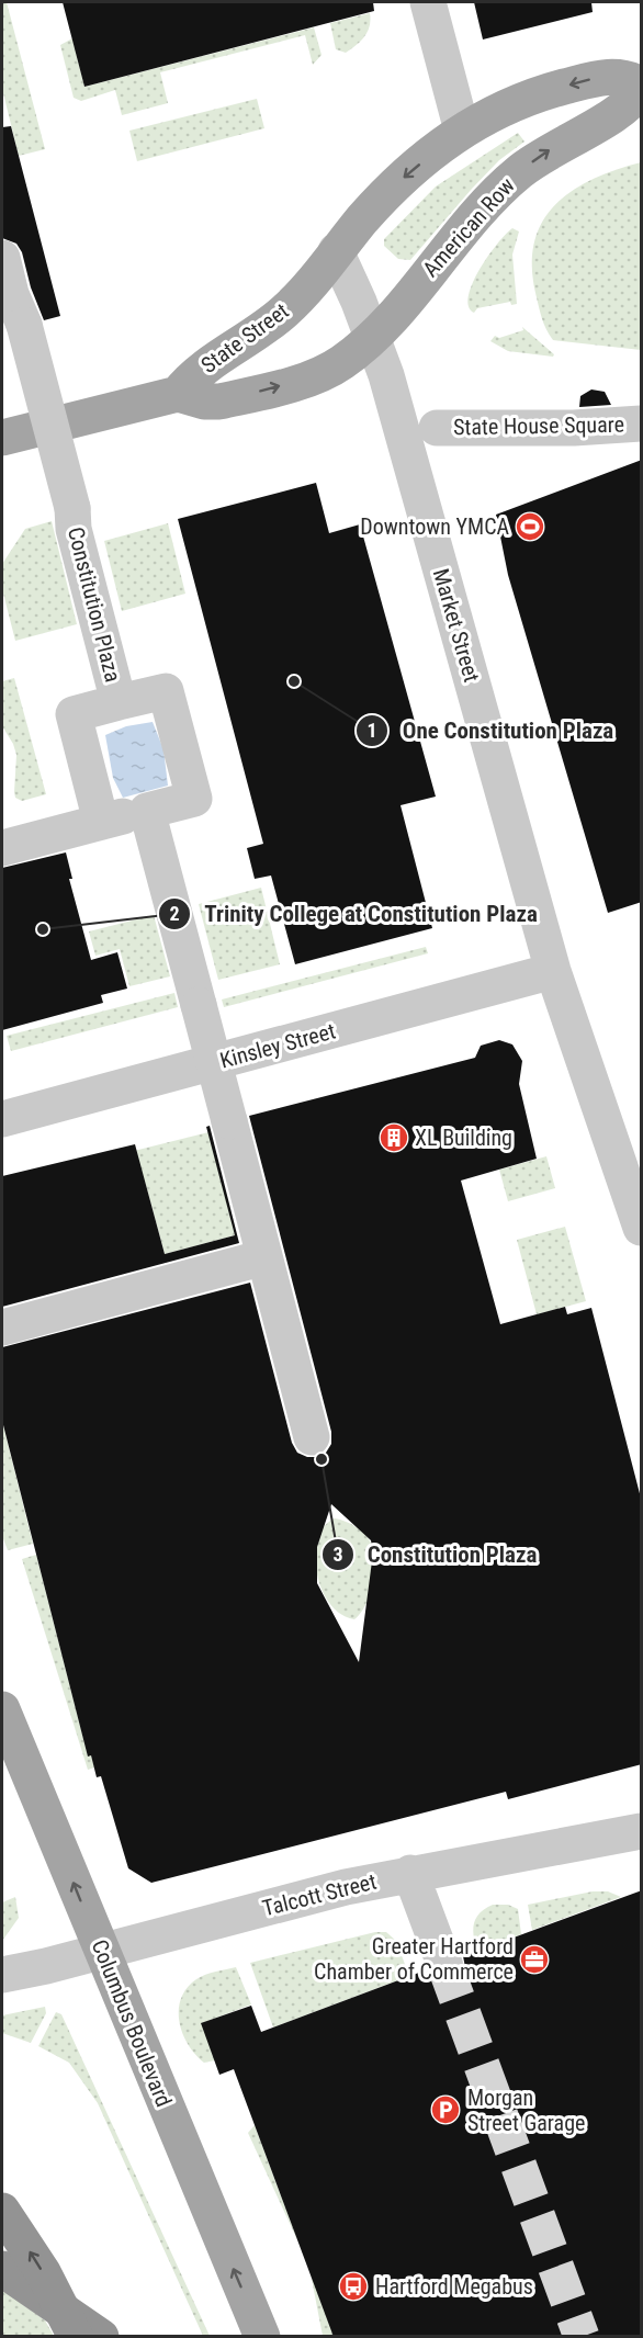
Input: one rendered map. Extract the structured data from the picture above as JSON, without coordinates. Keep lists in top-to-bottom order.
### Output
{
  "streets": {
    "main road": ["American Row", "State Street", "Columbus Boulevard"],
    "street": [
      "State House Square",
      "Constitution Plaza",
      "Market Street",
      "Kinsley Street",
      "Talcott Street"
    ]
  },
  "crossings": [
    ["American Row", "State Street"],
    ["American Row", "Market Street"],
    ["State Street", "Market Street"],
    ["Market Street", "Kinsley Street"],
    ["Talcott Street", "Columbus Boulevard"]
  ],
  "one_way": ["Columbus Boulevard"],
  "places": {
    "sports": ["Downtown YMCA"],
    "other": ["One Constitution Plaza", "Trinity College at Constitution Plaza", "Constitution Plaza"],
    "building": ["XL Building"],
    "office": ["Greater Hartford Chamber of Commerce"],
    "parking": ["Morgan Street Garage"],
    "bus stop": ["Hartford Megabus"]
  }
}
